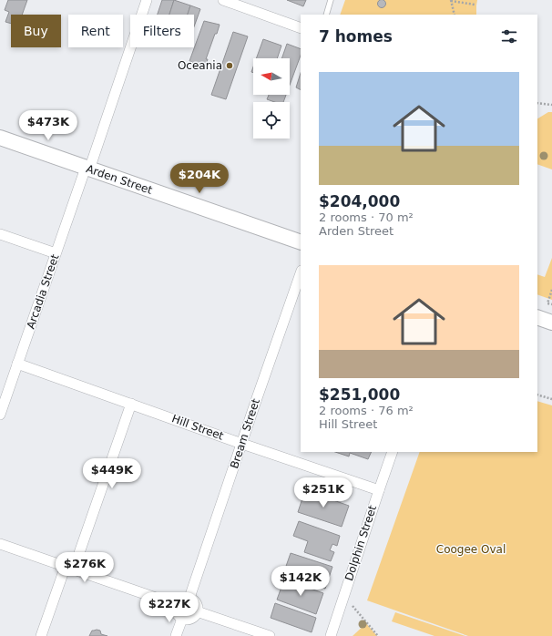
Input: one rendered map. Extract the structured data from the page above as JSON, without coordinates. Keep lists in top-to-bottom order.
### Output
{
  "streets": {
    "main road": ["Arden Street"],
    "street": [
      "Arcadia Street",
      "Hill Street",
      "Bream Street",
      "Dolphin Street"
    ]
  },
  "crossings": [
    ["Arden Street", "Arcadia Street"],
    ["Arcadia Street", "Hill Street"],
    ["Hill Street", "Bream Street"],
    ["Hill Street", "Dolphin Street"]
  ],
  "parks": ["Coogee Oval"],
  "places": ["Oceania"],
  "north": "left",
  "page": {
    "chip": ["Buy", "Rent", "Filters"],
    "heading": "7 homes",
    "list": [
      {
        "name": "$204,000",
        "note": "2 rooms · 70 m² · Arden Street"
      },
      {
        "name": "$251,000",
        "note": "2 rooms · 76 m² · Hill Street"
      }
    ],
    "price": [
      "$473K",
      "$204K",
      "$449K",
      "$251K",
      "$276K",
      "$142K",
      "$227K"
    ]
  }
}
